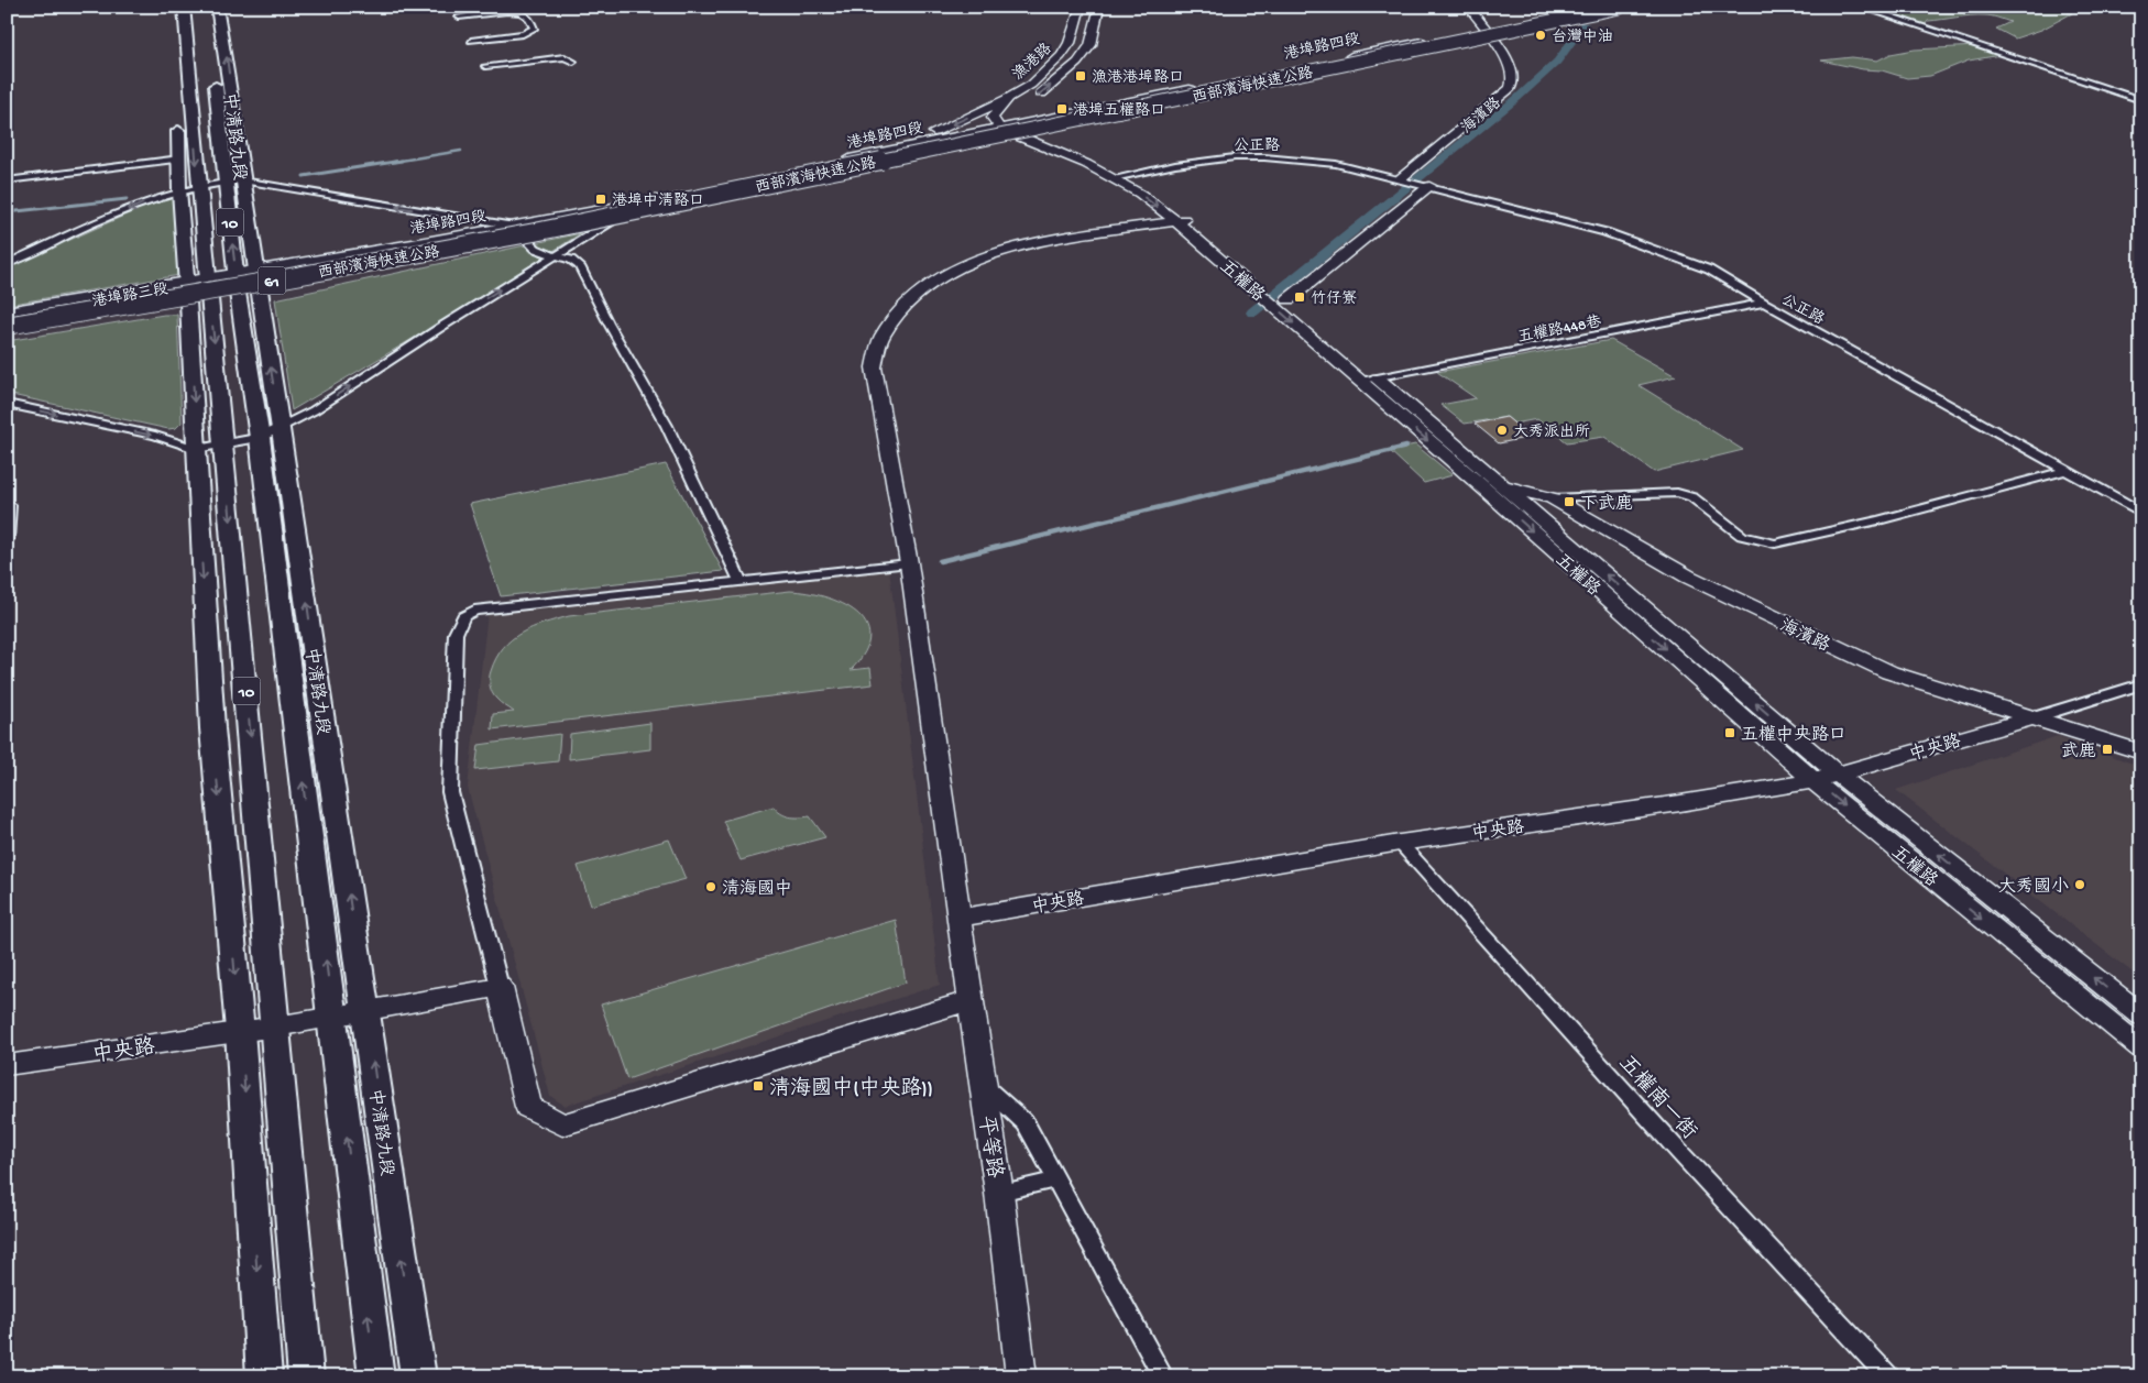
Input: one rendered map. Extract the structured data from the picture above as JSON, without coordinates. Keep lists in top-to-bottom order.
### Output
{
  "streets": {
    "highway": ["西部濱海快速公路", "61"],
    "main road": ["中清路九段", "10"],
    "street": [
      "港埠路四段",
      "漁港路",
      "海濱路",
      "公正路",
      "五權路",
      "港埠路三段",
      "五權路448巷",
      "中央路",
      "五權南一街",
      "平等路"
    ]
  },
  "crossings": [
    ["港埠路四段", "漁港路"],
    ["港埠路四段", "海濱路"],
    ["港埠路四段", "中清路九段"],
    ["港埠路四段", "10"],
    ["港埠路四段", "五權路"],
    ["港埠路四段", "港埠路三段"],
    ["漁港路", "五權路"],
    ["海濱路", "公正路"],
    ["海濱路", "五權路"],
    ["海濱路", "中央路"],
    ["中清路九段", "港埠路三段"],
    ["中清路九段", "中央路"],
    ["公正路", "五權路"],
    ["公正路", "五權路448巷"],
    ["10", "港埠路三段"],
    ["10", "中央路"],
    ["五權路", "五權路448巷"],
    ["五權路", "中央路"],
    ["五權路", "平等路"],
    ["中央路", "五權南一街"],
    ["中央路", "平等路"]
  ],
  "places": {
    "other": [
      "台灣中油",
      "大秀派出所",
      "大秀國小",
      "清海國中"
    ],
    "transit": [
      "漁港港埠路口",
      "港埠五權路口",
      "港埠中清路口",
      "竹仔寮",
      "下武鹿",
      "五權中央路口",
      "武鹿",
      "清海國中(中央路))"
    ]
  }
}
